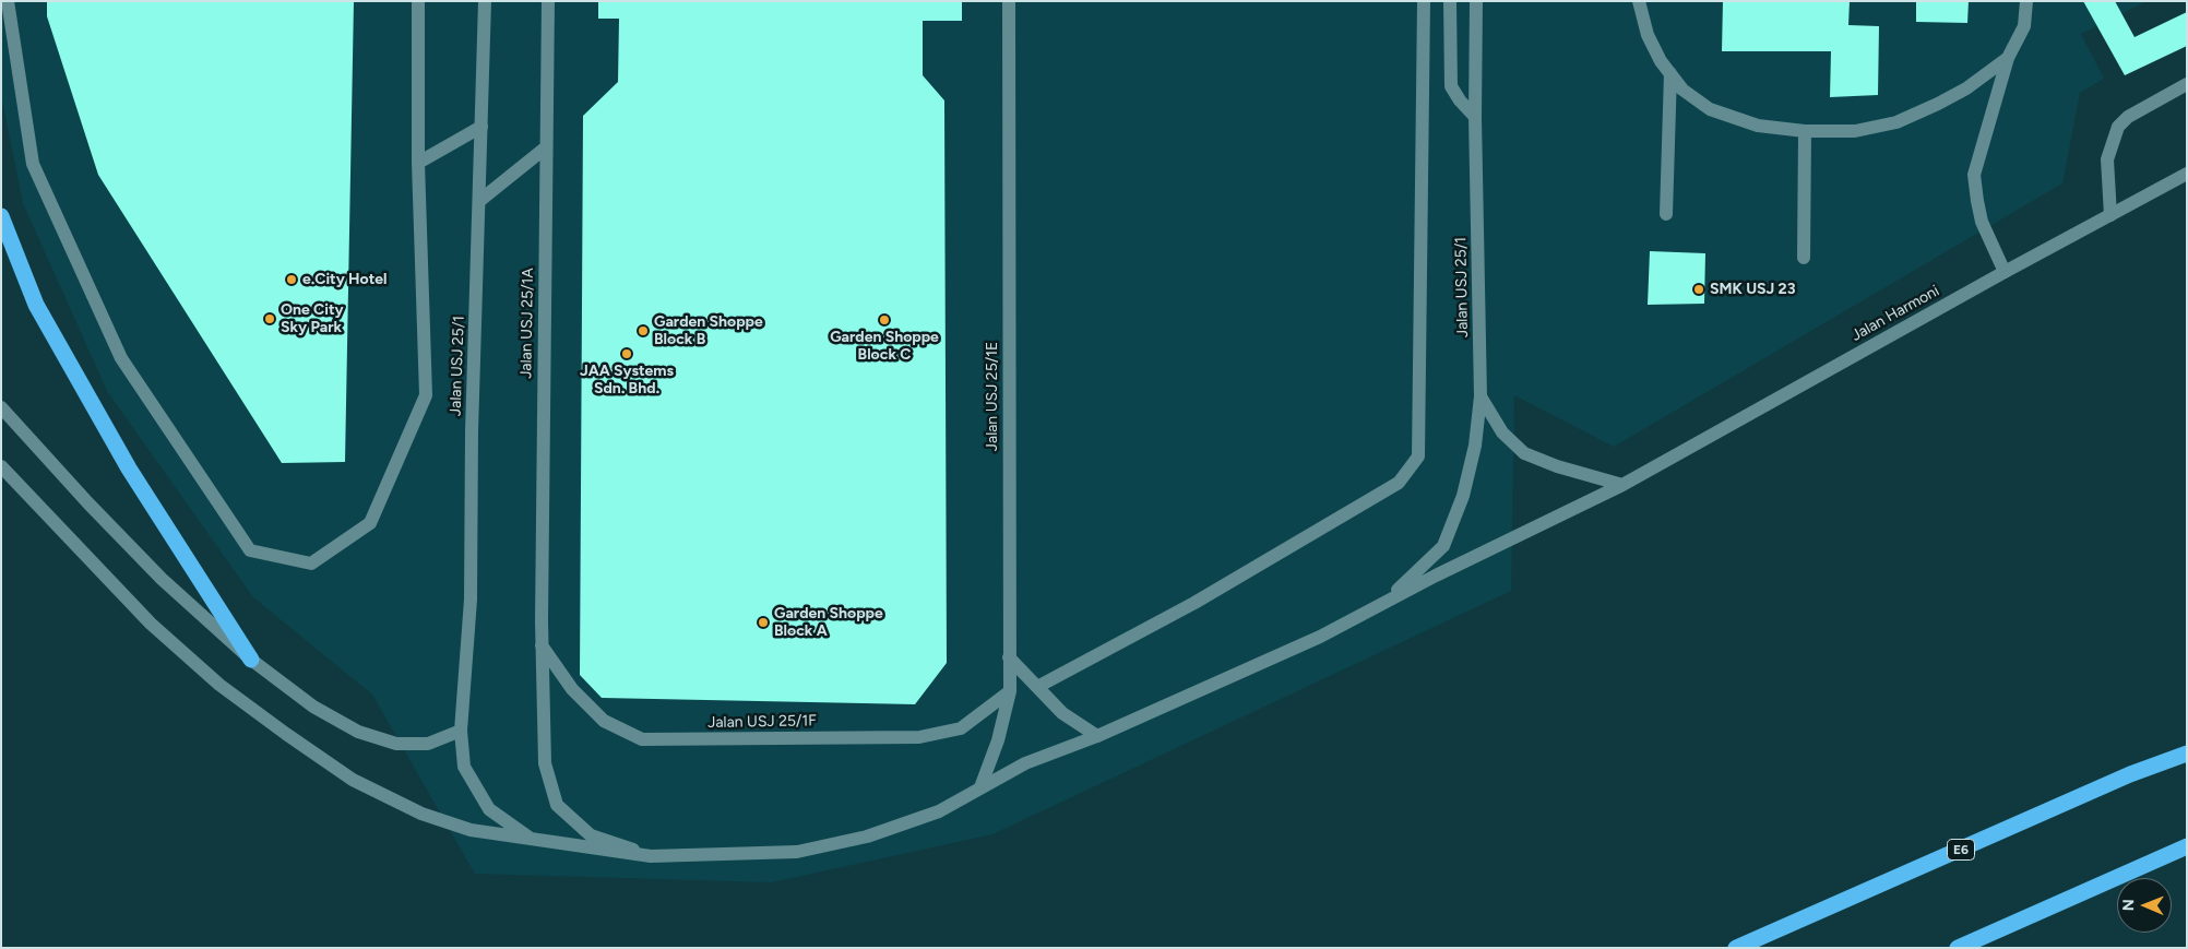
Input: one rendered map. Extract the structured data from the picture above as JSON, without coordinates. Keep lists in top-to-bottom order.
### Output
{
  "streets": {
    "highway": ["E6"],
    "street": [
      "Jalan USJ 25/1",
      "Jalan Harmoni",
      "Jalan USJ 25/1A",
      "Jalan USJ 25/1E",
      "Jalan USJ 25/1F"
    ]
  },
  "crossings": [
    ["Jalan USJ 25/1", "Jalan Harmoni"],
    ["Jalan Harmoni", "Jalan USJ 25/1A"],
    ["Jalan Harmoni", "Jalan USJ 25/1E"],
    ["Jalan USJ 25/1A", "Jalan USJ 25/1F"],
    ["Jalan USJ 25/1E", "Jalan USJ 25/1F"]
  ],
  "places": [
    "e.City Hotel",
    "SMK USJ 23",
    "One City Sky Park",
    "Garden Shoppe Block C",
    "Garden Shoppe Block B",
    "JAA Systems Sdn. Bhd.",
    "Garden Shoppe Block A"
  ],
  "north": "left"
}
